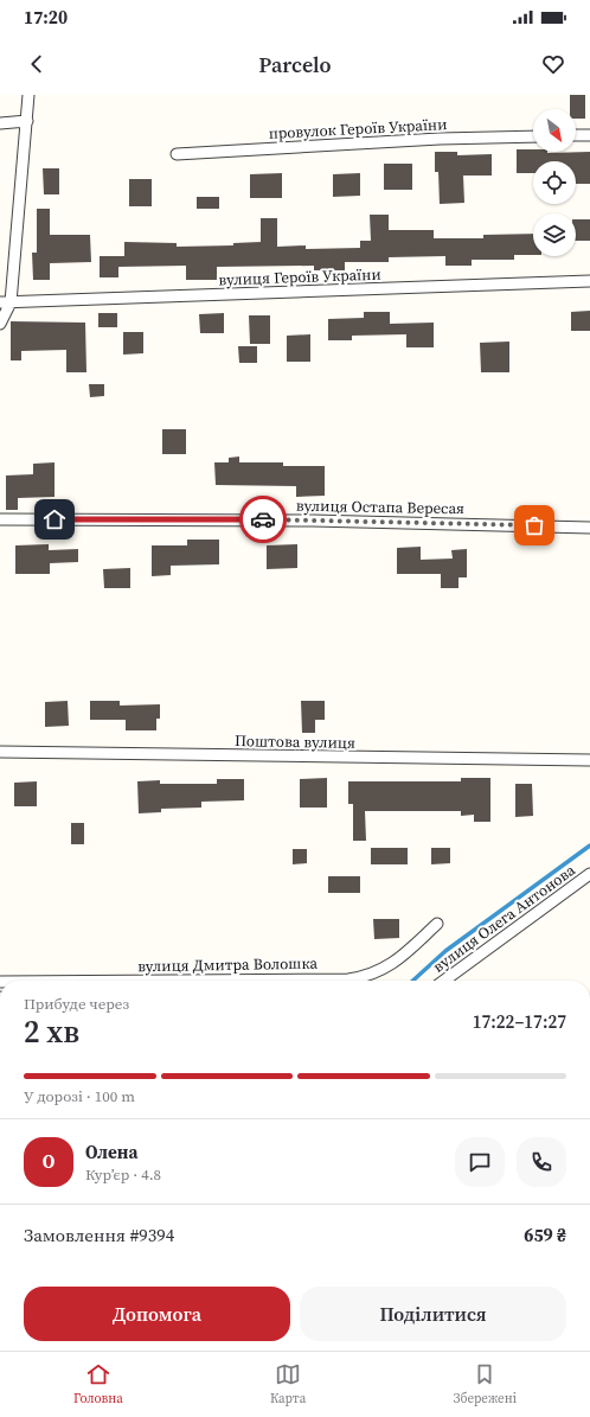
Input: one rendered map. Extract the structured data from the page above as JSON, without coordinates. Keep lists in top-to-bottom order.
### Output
{
  "streets": {
    "street": [
      "провулок Героїв України",
      "вулиця Героїв України",
      "вулиця Остапа Вересая",
      "Поштова вулиця",
      "вулиця Олега Антонова",
      "вулиця Дмитра Волошка"
    ]
  },
  "north": "bottom right",
  "page": {
    "status": "17:20",
    "header": "Parcelo",
    "heading": ["2 хв", "Прибуде через", "17:22–17:27"],
    "panel": [
      "Олена",
      "Кур’єр · 4.8",
      "Замовлення #9394",
      "659 ₴"
    ],
    "bar": "У дорозі · 100 m",
    "round": "О",
    "buttons": ["Допомога", "Поділитися"],
    "tabs": ["Головна", "Карта", "Збережені"]
  }
}
